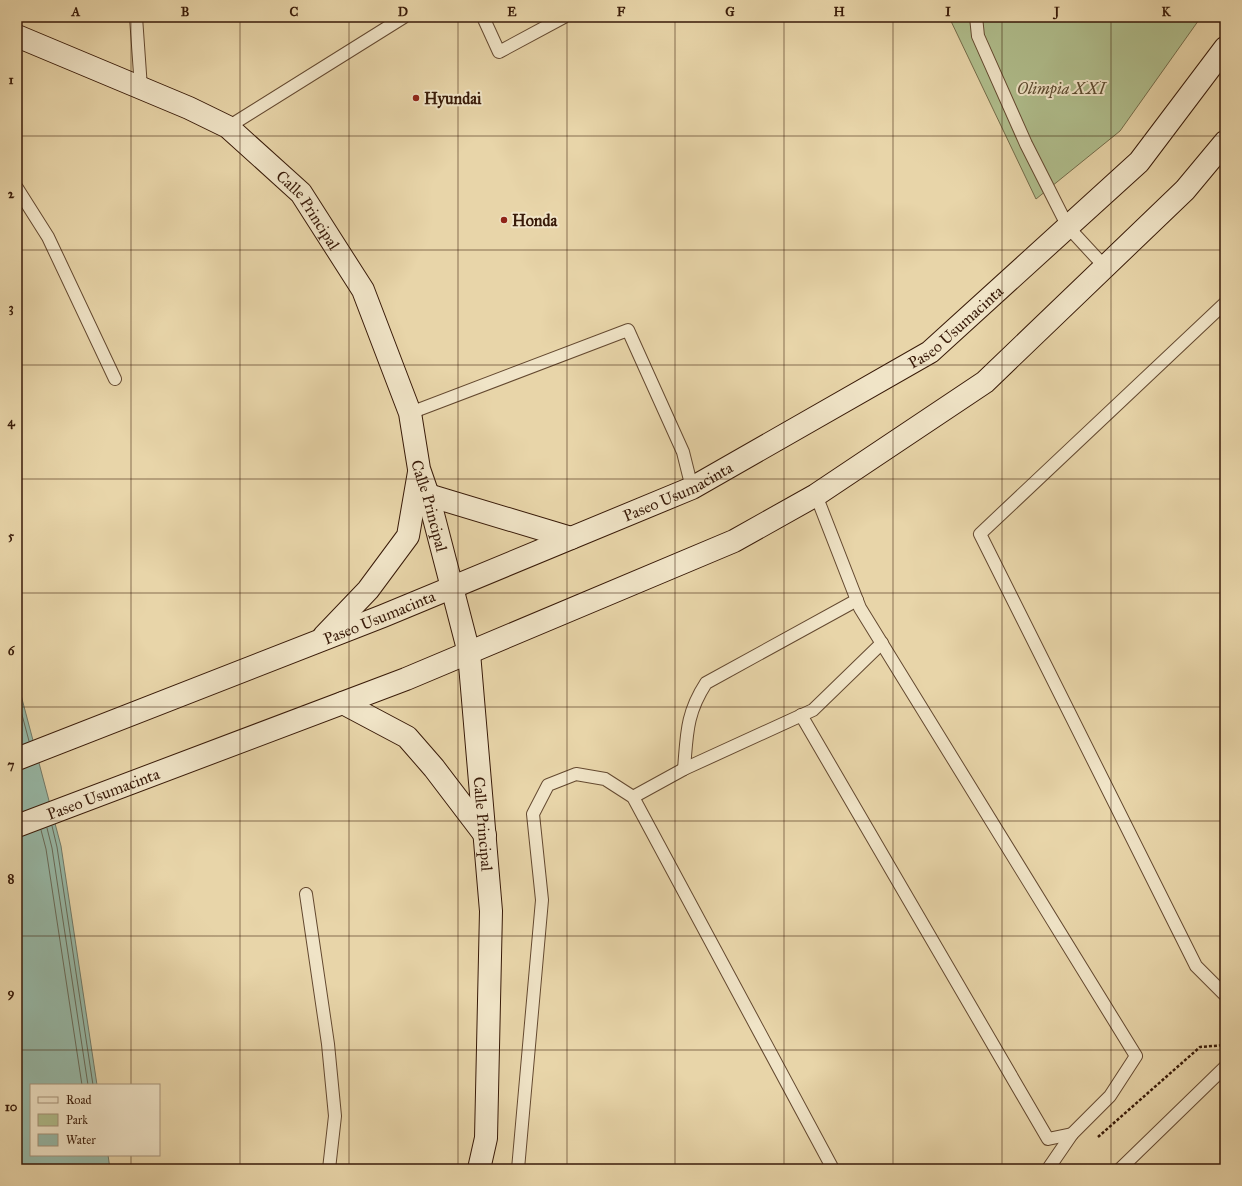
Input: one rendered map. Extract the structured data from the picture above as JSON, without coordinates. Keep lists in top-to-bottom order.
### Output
{
  "streets": {
    "main road": ["Calle Principal", "Paseo Usumacinta"]
  },
  "crossings": [
    ["Calle Principal", "Paseo Usumacinta"]
  ],
  "parks": ["Olimpia XXI"],
  "places": ["Hyundai", "Honda"],
  "legend": ["Road", "Park", "Water"],
  "grid": {
    "columns": [
      "A",
      "B",
      "C",
      "D",
      "E",
      "F",
      "G",
      "H",
      "I",
      "J",
      "K"
    ],
    "rows": [
      "1",
      "2",
      "3",
      "4",
      "5",
      "6",
      "7",
      "8",
      "9",
      "10"
    ]
  }
}
